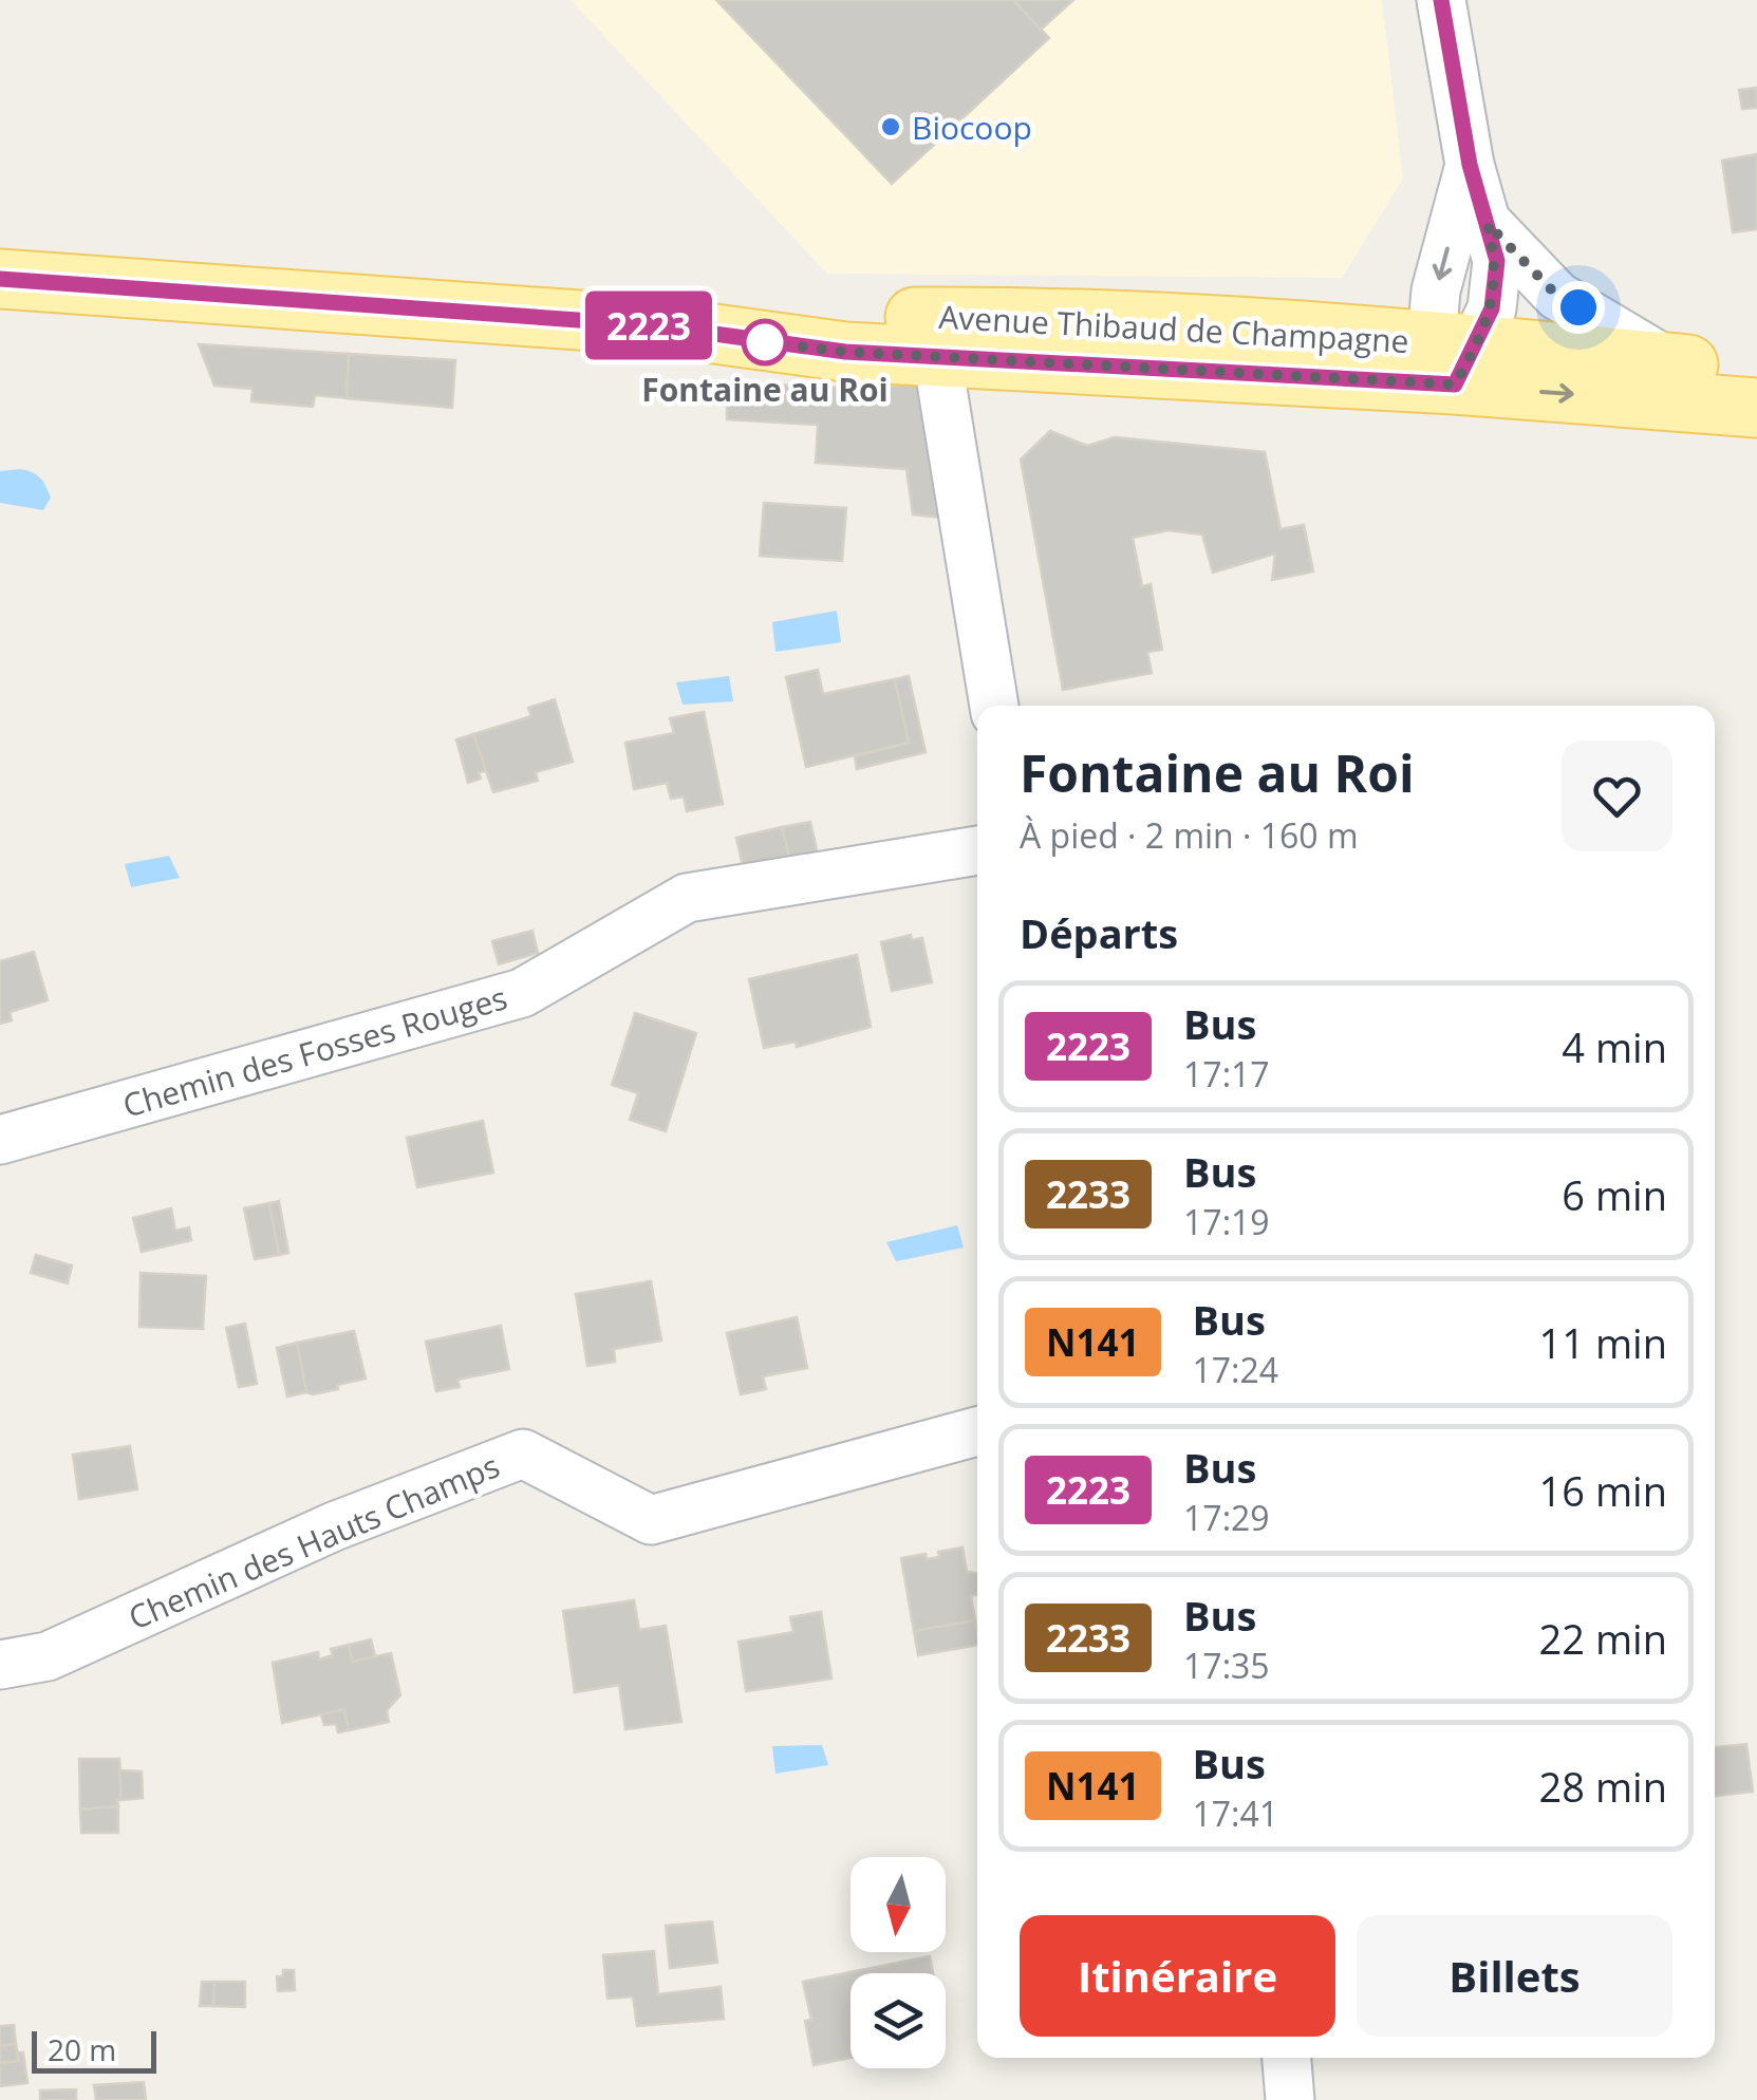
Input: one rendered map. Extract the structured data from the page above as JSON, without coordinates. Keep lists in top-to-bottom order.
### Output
{
  "streets": {
    "main road": ["Avenue Thibaud de Champagne"],
    "street": ["Chemin des Fosses Rouges", "Chemin des Hauts Champs"]
  },
  "places": ["Biocoop", "Fontaine au Roi"],
  "lines": ["bus line 2223"],
  "scale_bar": "20 m",
  "north": "bottom",
  "page": {
    "on_map": "2223",
    "heading": [
      ["Fontaine au Roi", "À pied · 2 min · 160 m"],
      "Départs"
    ],
    "list": [
      {
        "mark": "2223",
        "name": "Bus",
        "note": "17:17",
        "value": "4 min"
      },
      {
        "mark": "2233",
        "name": "Bus",
        "note": "17:19",
        "value": "6 min"
      },
      {
        "mark": "N141",
        "name": "Bus",
        "note": "17:24",
        "value": "11 min"
      },
      {
        "mark": "2223",
        "name": "Bus",
        "note": "17:29",
        "value": "16 min"
      },
      {
        "mark": "2233",
        "name": "Bus",
        "note": "17:35",
        "value": "22 min"
      },
      {
        "mark": "N141",
        "name": "Bus",
        "note": "17:41",
        "value": "28 min"
      }
    ],
    "buttons": ["Itinéraire", "Billets"],
    "scale": "20 m"
  }
}
